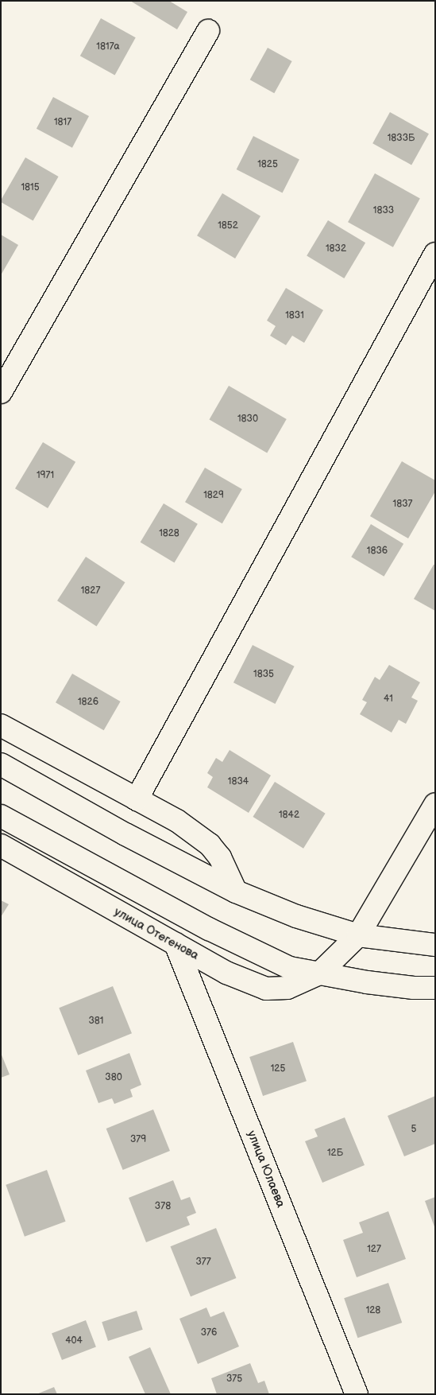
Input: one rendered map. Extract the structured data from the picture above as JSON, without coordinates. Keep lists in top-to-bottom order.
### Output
{
  "streets": {
    "street": ["улица Отегенова", "улица Юлаева"]
  },
  "crossings": [
    ["улица Отегенова", "улица Юлаева"]
  ],
  "house_numbers": [
    "1817а",
    "1817",
    "1833Б",
    "1825",
    "1815",
    "1833",
    "1852",
    "1832",
    "1831",
    "1830",
    "1971",
    "1829",
    "1837",
    "1828",
    "1836",
    "1827",
    "1835",
    "41",
    "1826",
    "1834",
    "1842",
    "381",
    "125",
    "380",
    "5",
    "379",
    "12Б",
    "378",
    "127",
    "377",
    "128",
    "376",
    "404",
    "375"
  ]
}
